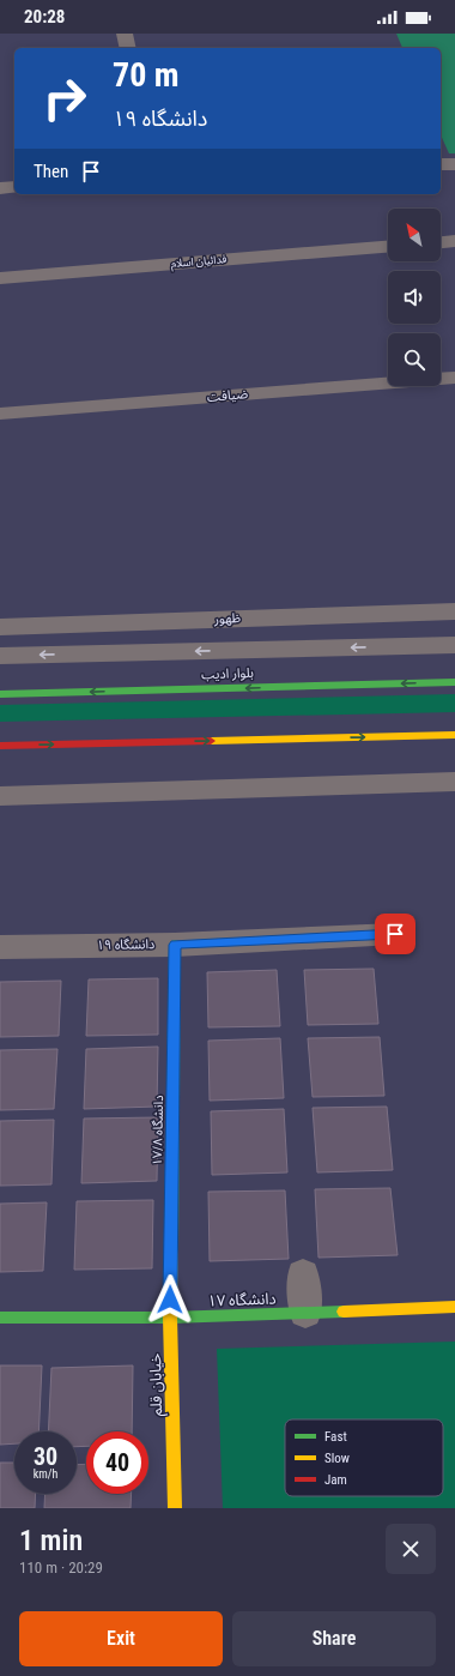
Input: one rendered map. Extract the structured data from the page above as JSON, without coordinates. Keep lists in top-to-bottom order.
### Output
{
  "streets": {
    "main road": [
      "بلوار ادیب",
      "دانشگاه ۱۷/۸",
      "دانشگاه ۱۷",
      "خیابان قلم"
    ],
    "street": [
      "فدائیان اسلام",
      "ضیافت",
      "ظهور",
      "دانشگاه ۱۹"
    ]
  },
  "crossings": [
    ["دانشگاه ۱۹", "دانشگاه ۱۷/۸"],
    ["دانشگاه ۱۷/۸", "دانشگاه ۱۷"],
    ["دانشگاه ۱۷/۸", "خیابان قلم"],
    ["دانشگاه ۱۷", "خیابان قلم"]
  ],
  "legend": ["Fast", "Slow", "Jam"],
  "north": "top left",
  "page": {
    "status": "20:28",
    "turn": ["70 m", "دانشگاه ۱۹"],
    "then": "Then",
    "speed": "30 km/h",
    "limit": "40",
    "heading": ["1 min", "110 m · 20:29"],
    "buttons": ["Exit", "Share"]
  }
}
